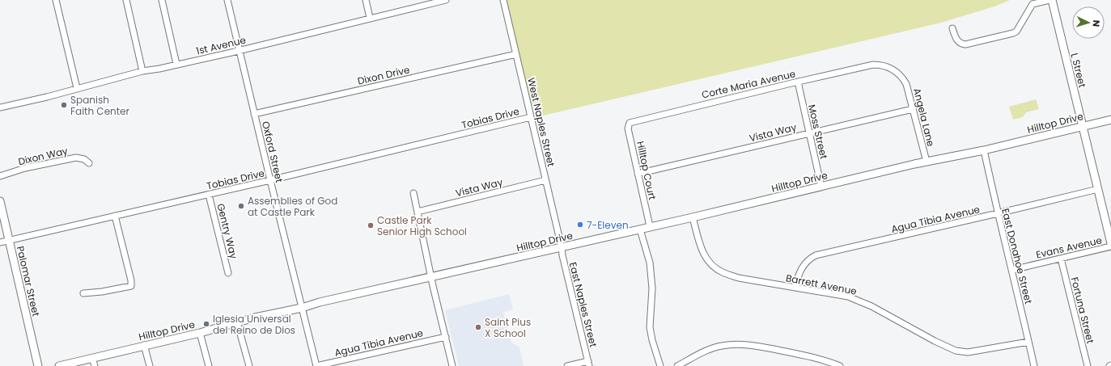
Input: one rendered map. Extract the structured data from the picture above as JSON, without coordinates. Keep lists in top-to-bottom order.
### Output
{
  "streets": {
    "main road": ["L Street", "Hilltop Drive", "Palomar Street"],
    "street": [
      "1st Avenue",
      "Dixon Drive",
      "Corte Maria Avenue",
      "Angela Lane",
      "Tobias Drive",
      "West Naples Street",
      "Moss Street",
      "Vista Way",
      "Oxford Street",
      "Dixon Way",
      "Hilltop Court",
      "Agua Tibia Avenue",
      "Gentry Way",
      "Evans Avenue",
      "East Donahoe Street",
      "Barrett Avenue",
      "East Naples Street",
      "Fortuna Street"
    ]
  },
  "crossings": [
    ["1st Avenue", "Oxford Street"],
    ["L Street", "Hilltop Drive"],
    ["L Street", "Agua Tibia Avenue"],
    ["Dixon Drive", "West Naples Street"],
    ["Dixon Drive", "Oxford Street"],
    ["Corte Maria Avenue", "Angela Lane"],
    ["Corte Maria Avenue", "Moss Street"],
    ["Corte Maria Avenue", "Hilltop Court"],
    ["Angela Lane", "Hilltop Drive"],
    ["Angela Lane", "Vista Way"],
    ["Tobias Drive", "West Naples Street"],
    ["Tobias Drive", "Oxford Street"],
    ["Tobias Drive", "Gentry Way"],
    ["Tobias Drive", "Palomar Street"],
    ["West Naples Street", "Hilltop Drive"],
    ["West Naples Street", "Vista Way"],
    ["West Naples Street", "East Naples Street"],
    ["Hilltop Drive", "Moss Street"],
    ["Hilltop Drive", "Oxford Street"],
    ["Hilltop Drive", "Hilltop Court"],
    ["Hilltop Drive", "East Donahoe Street"],
    ["Hilltop Drive", "Barrett Avenue"],
    ["Hilltop Drive", "East Naples Street"],
    ["Moss Street", "Vista Way"],
    ["Vista Way", "Hilltop Court"],
    ["Oxford Street", "Agua Tibia Avenue"],
    ["Agua Tibia Avenue", "East Donahoe Street"],
    ["Agua Tibia Avenue", "Barrett Avenue"],
    ["Evans Avenue", "East Donahoe Street"],
    ["Evans Avenue", "Fortuna Street"],
    ["East Donahoe Street", "Barrett Avenue"]
  ],
  "places": [
    "Spanish Faith Center",
    "Assemblies of God at Castle Park",
    "7-Eleven",
    "Castle Park Senior High School",
    "Iglesia Universal del Reino de Dios",
    "Saint Pius X School"
  ],
  "north": "right"
}
